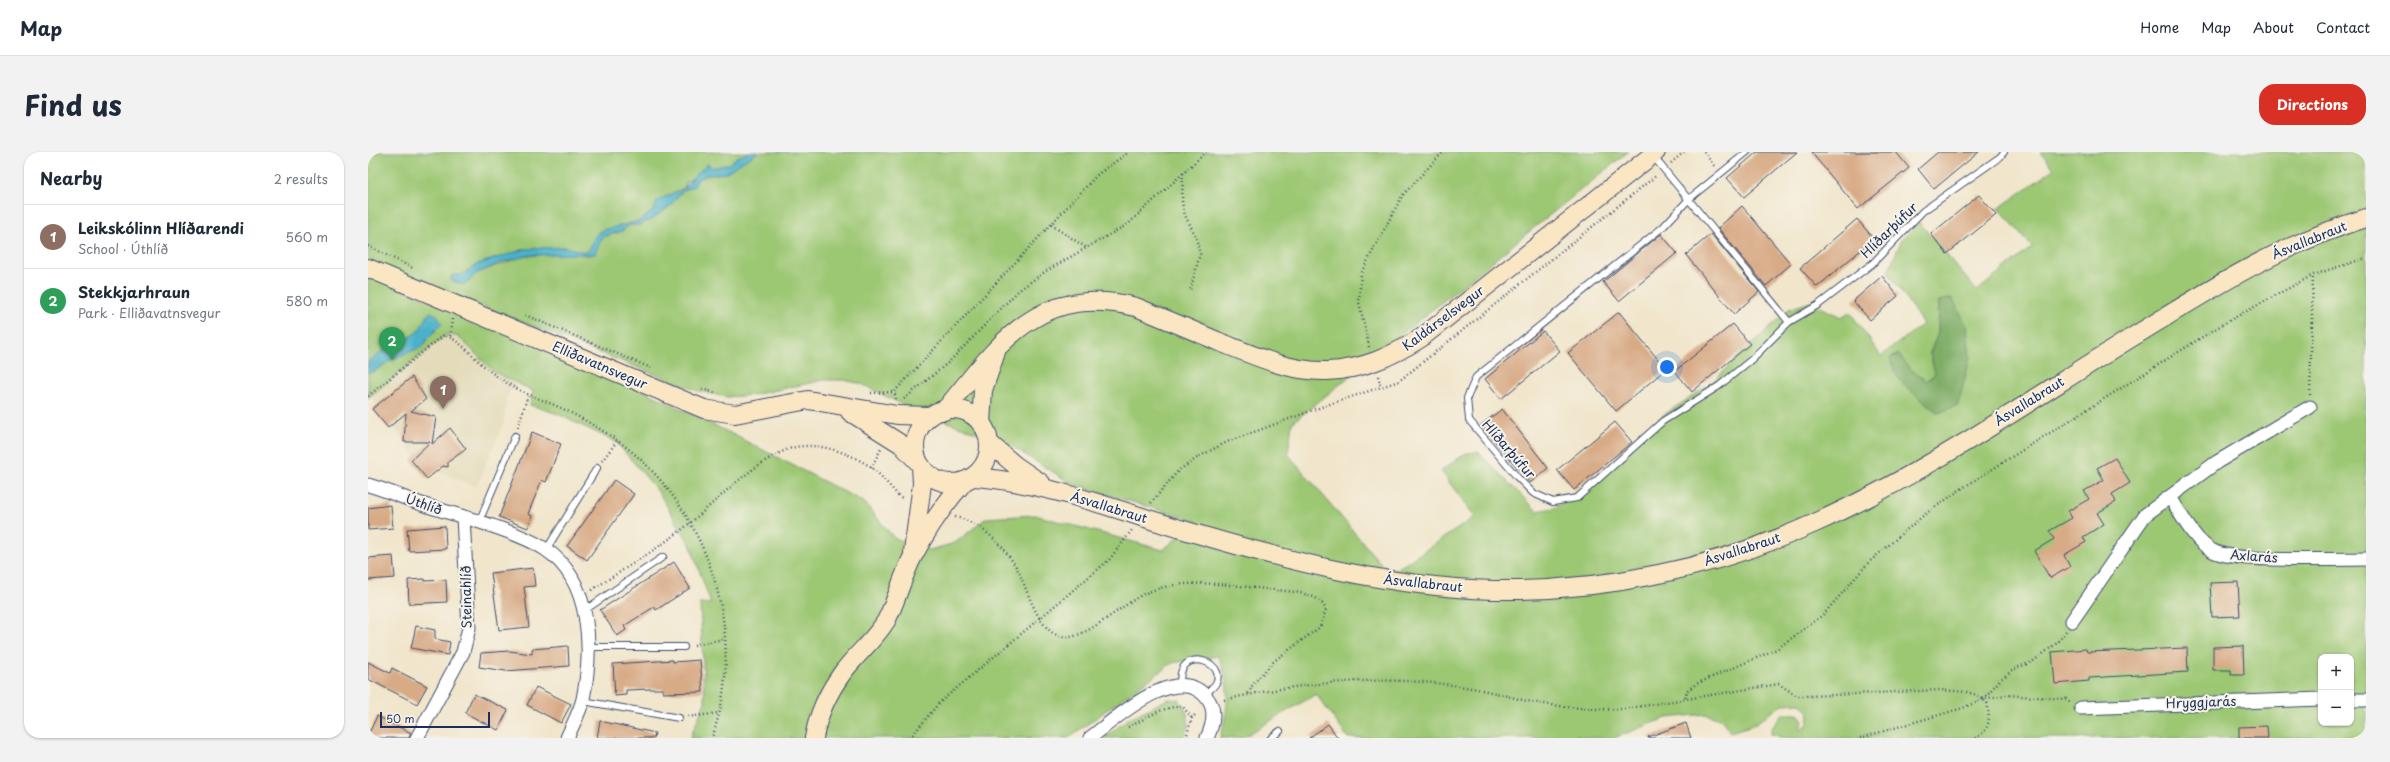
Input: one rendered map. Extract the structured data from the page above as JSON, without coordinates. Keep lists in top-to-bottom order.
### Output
{
  "streets": {
    "main road": ["Ásvallabraut", "Kaldárselsvegur", "Elliðavatnsvegur"],
    "street": [
      "Úthlíð",
      "Axlarás",
      "Steinahlíð",
      "Hryggjarás"
    ],
    "lane": ["Hlíðarþúfur"]
  },
  "crossings": [
    ["Ásvallabraut", "Kaldárselsvegur"],
    ["Ásvallabraut", "Elliðavatnsvegur"],
    ["Kaldárselsvegur", "Elliðavatnsvegur"],
    ["Úthlíð", "Steinahlíð"]
  ],
  "scale_bar": "50 m",
  "page": {
    "header": "Map",
    "nav": [
      "Home",
      "Map",
      "About",
      "Contact"
    ],
    "title": "Find us",
    "buttons": "Directions",
    "heading": ["Nearby", "2 results"],
    "list": [
      {
        "mark": "1",
        "name": "Leikskólinn Hlíðarendi",
        "note": "School · Úthlíð",
        "value": "560 m"
      },
      {
        "mark": "2",
        "name": "Stekkjarhraun",
        "note": "Park · Elliðavatnsvegur",
        "value": "580 m"
      }
    ],
    "pins": ["2", "1"],
    "map_buttons": ["+", "−"],
    "scale": "50 m"
  }
}
